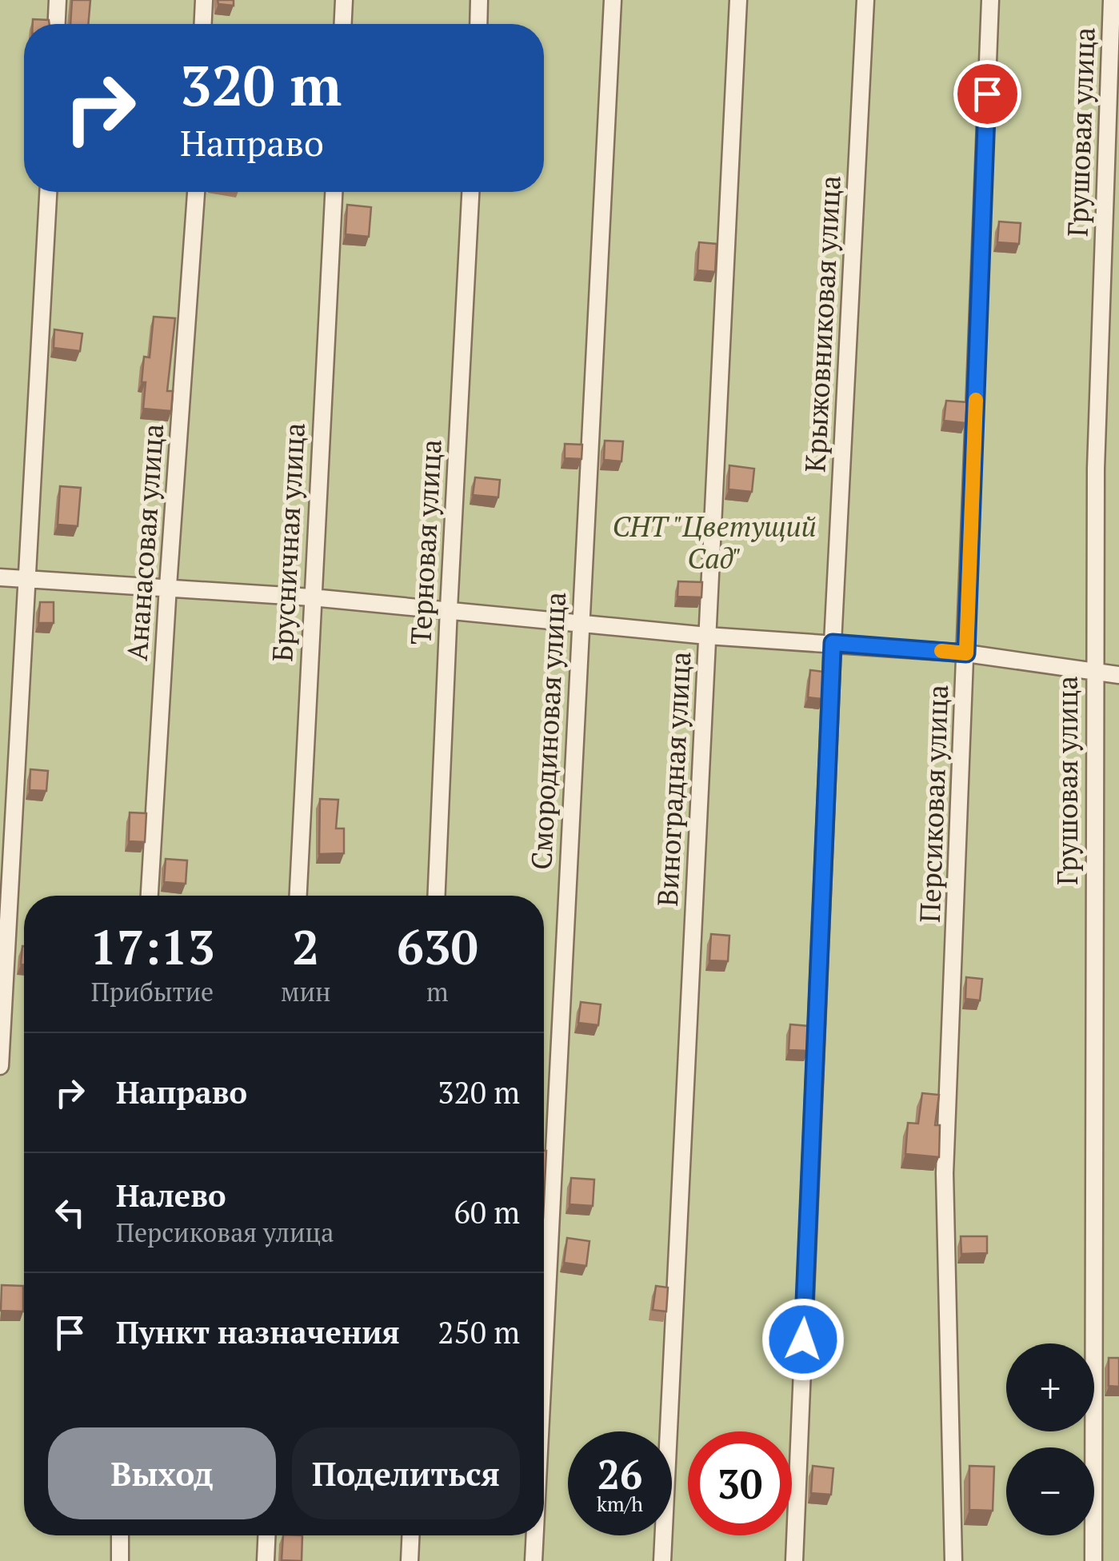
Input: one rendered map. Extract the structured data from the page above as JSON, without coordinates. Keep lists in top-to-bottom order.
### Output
{
  "streets": {
    "street": [
      "Грушовая улица",
      "Крыжовниковая улица",
      "Ананасовая улица",
      "Брусничная улица",
      "Терновая улица",
      "Смородиновая улица",
      "Виноградная улица",
      "Персиковая улица"
    ]
  },
  "parks": ["СНТ \"Цветущий Сад\""],
  "page": {
    "turn": ["320 m", "Направо"],
    "eta": [
      "17:13",
      "Прибытие",
      "2",
      "мин",
      "630",
      "m"
    ],
    "list": [
      {
        "name": "Направо",
        "value": "320 m"
      },
      {
        "name": "Налево",
        "note": "Персиковая улица",
        "value": "60 m"
      },
      {
        "name": "Пункт назначения",
        "value": "250 m"
      }
    ],
    "map_buttons": ["+", "−"],
    "buttons": ["Выход", "Поделиться"],
    "speed": "26 km/h",
    "limit": "30"
  }
}
